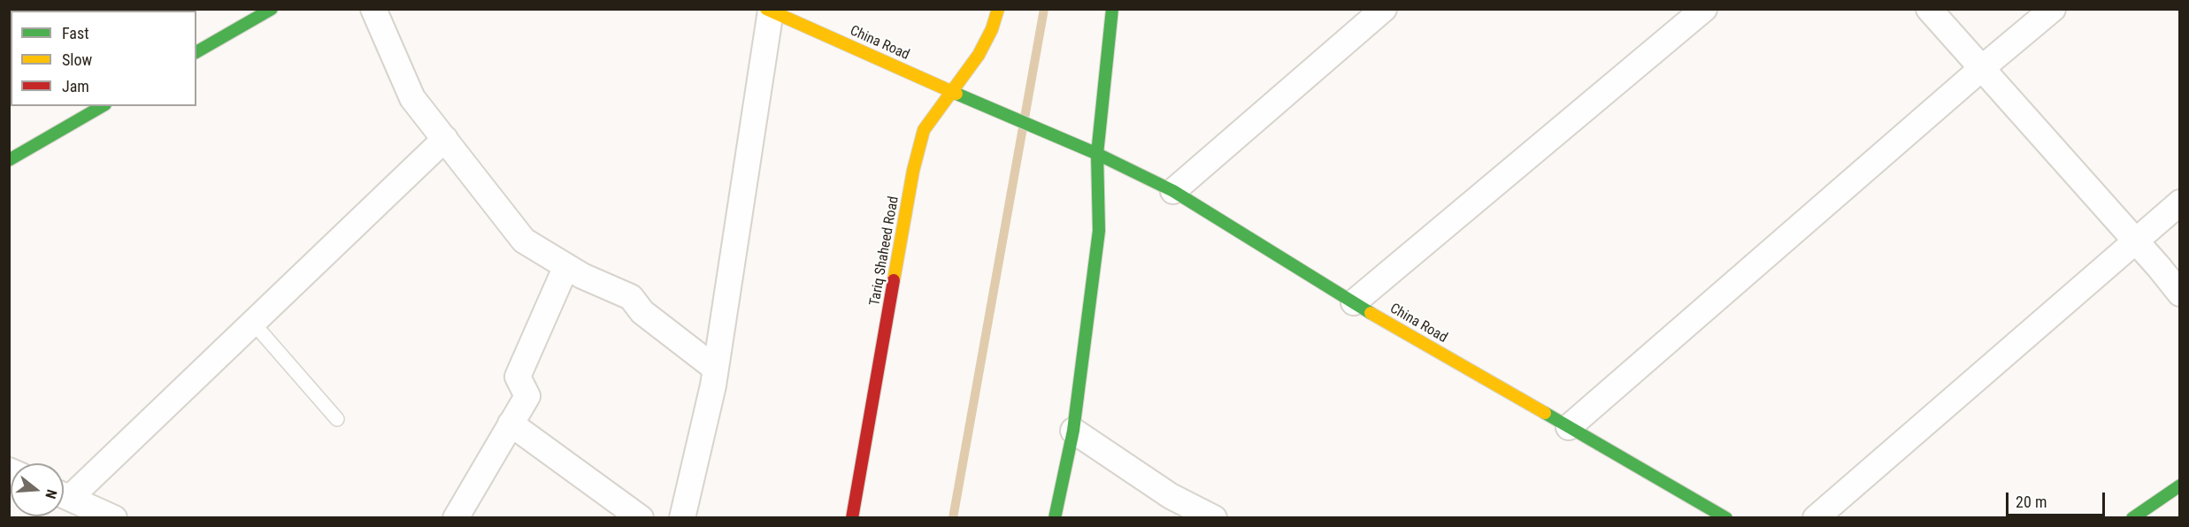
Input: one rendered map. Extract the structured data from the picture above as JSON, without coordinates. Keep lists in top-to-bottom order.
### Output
{
  "streets": {
    "main road": ["China Road", "Tariq Shaheed Road"]
  },
  "crossings": [
    ["China Road", "Tariq Shaheed Road"]
  ],
  "legend": ["Fast", "Slow", "Jam"],
  "scale_bar": "20 m",
  "north": "right"
}
